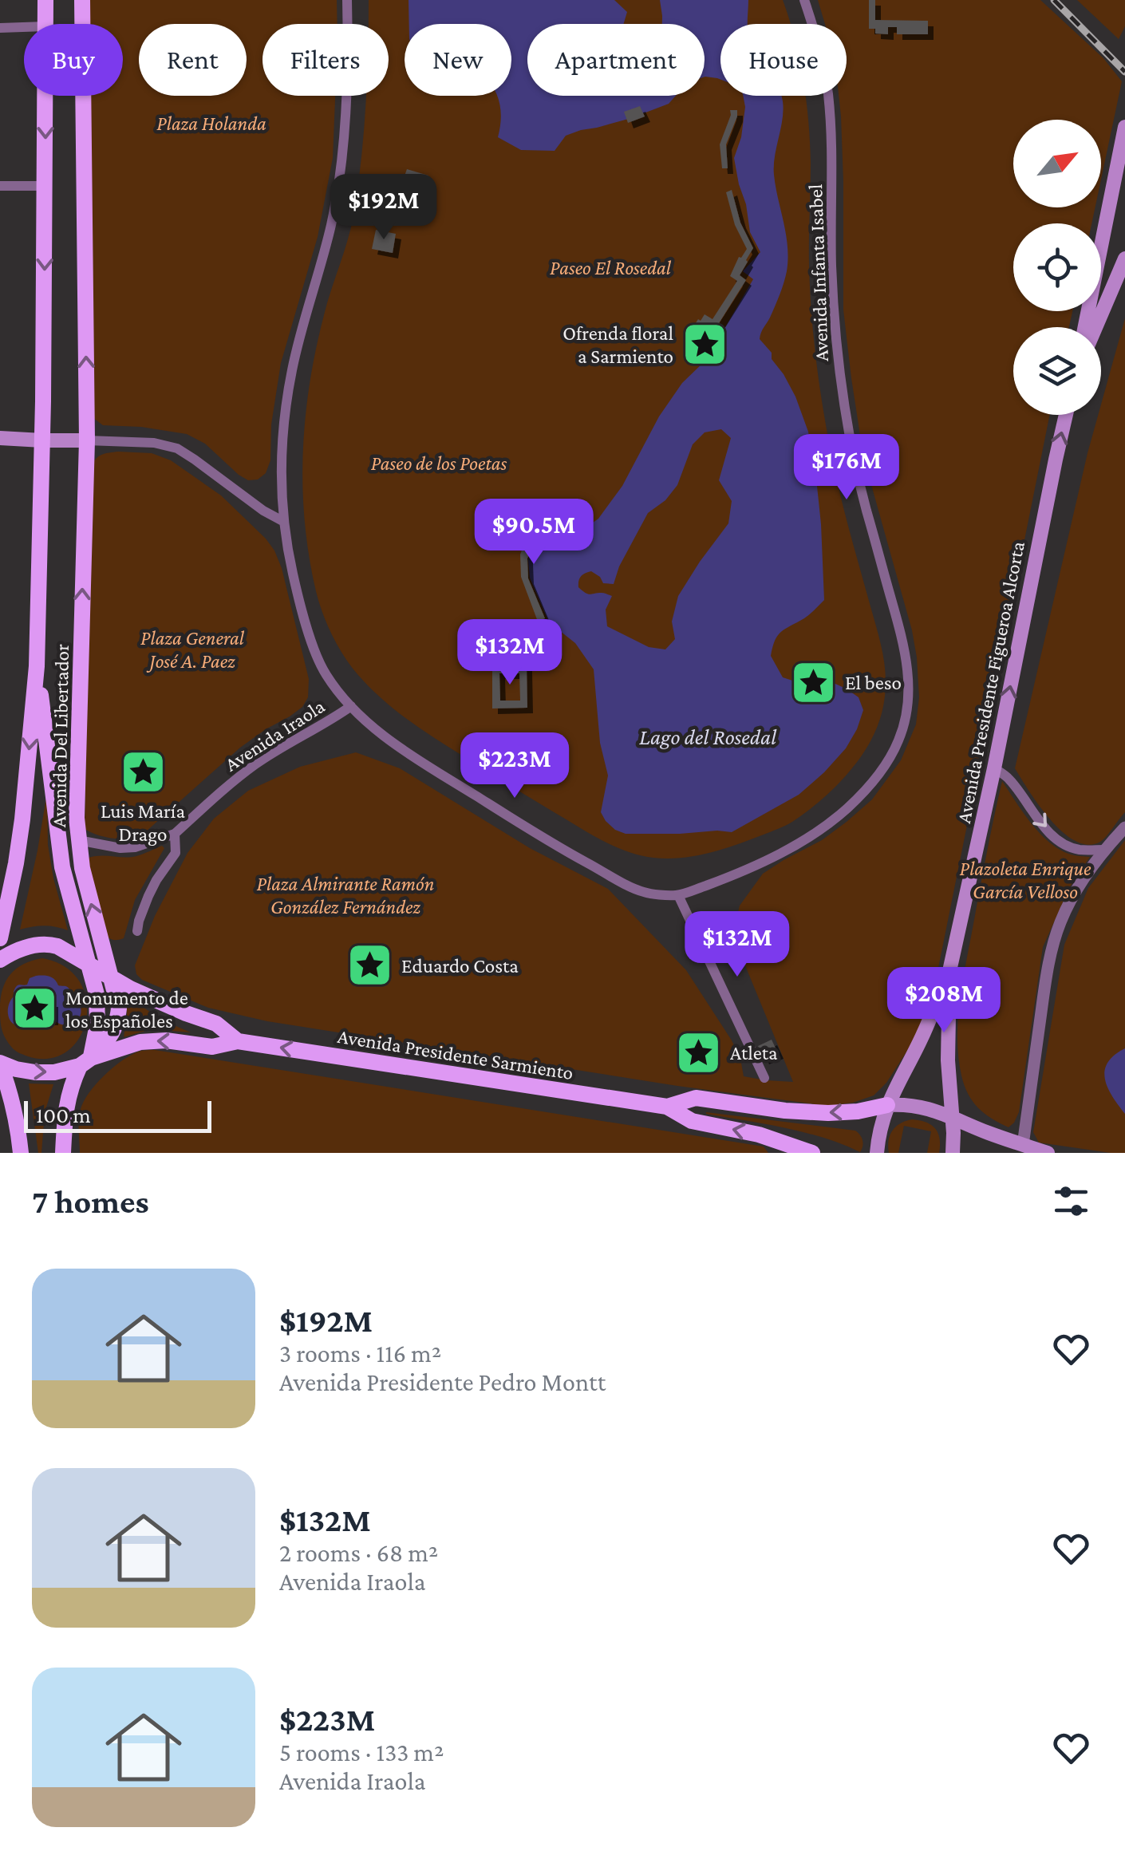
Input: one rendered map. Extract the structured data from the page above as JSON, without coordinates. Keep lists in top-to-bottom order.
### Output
{
  "streets": {
    "main road": ["Avenida Presidente Figueroa Alcorta", "Avenida Del Libertador", "Avenida Presidente Sarmiento"],
    "street": ["Avenida Infanta Isabel", "Avenida Iraola"]
  },
  "crossings": [
    ["Avenida Infanta Isabel", "Avenida Iraola"],
    ["Avenida Presidente Figueroa Alcorta", "Avenida Presidente Sarmiento"],
    ["Avenida Iraola", "Avenida Del Libertador"],
    ["Avenida Del Libertador", "Avenida Presidente Sarmiento"]
  ],
  "one_way": ["Avenida Presidente Figueroa Alcorta", "Avenida Presidente Sarmiento"],
  "water": ["Lago del Rosedal"],
  "parks": [
    "Plaza Holanda",
    "Paseo El Rosedal",
    "Paseo de los Poetas",
    "Plaza General José A. Paez",
    "Plazoleta Enrique García Velloso",
    "Plaza Almirante Ramón González Fernández"
  ],
  "places": {
    "place": [
      "Ofrenda floral a Sarmiento",
      "El beso",
      "Luis María Drago",
      "Eduardo Costa",
      "Monumento de los Españoles",
      "Atleta"
    ]
  },
  "scale_bar": "100 m",
  "north": "top right",
  "page": {
    "chip": [
      "Buy",
      "Rent",
      "Filters",
      "New",
      "Apartment",
      "House"
    ],
    "price": [
      "$192M",
      "$176M",
      "$90.5M",
      "$132M",
      "$223M",
      "$132M",
      "$208M"
    ],
    "scale": "100 m",
    "heading": "7 homes",
    "list": [
      {
        "name": "$192M",
        "note": "3 rooms · 116 m² · Avenida Presidente Pedro Montt"
      },
      {
        "name": "$132M",
        "note": "2 rooms · 68 m² · Avenida Iraola"
      },
      {
        "name": "$223M",
        "note": "5 rooms · 133 m² · Avenida Iraola"
      }
    ]
  }
}
